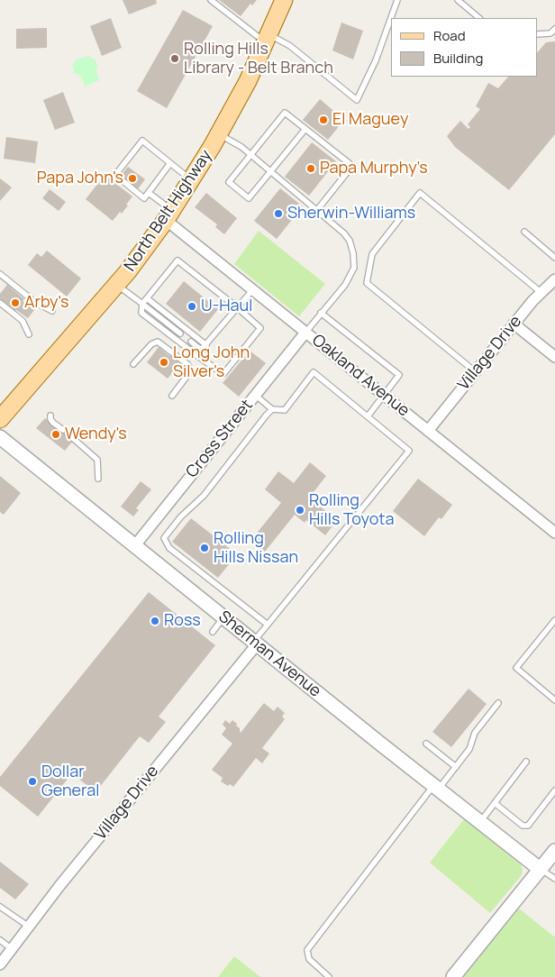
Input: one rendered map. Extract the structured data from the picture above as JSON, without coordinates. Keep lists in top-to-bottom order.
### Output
{
  "streets": {
    "main road": ["North Belt Highway"],
    "street": [
      "Village Drive",
      "Oakland Avenue",
      "Cross Street",
      "Sherman Avenue"
    ]
  },
  "crossings": [
    ["North Belt Highway", "Oakland Avenue"],
    ["Village Drive", "Oakland Avenue"],
    ["Village Drive", "Sherman Avenue"],
    ["Oakland Avenue", "Cross Street"],
    ["Cross Street", "Sherman Avenue"]
  ],
  "places": [
    "Rolling Hills Library - Belt Branch",
    "El Maguey",
    "Papa Murphy's",
    "Papa John's",
    "Sherwin-Williams",
    "Arby's",
    "U-Haul",
    "Long John Silver's",
    "Wendy's",
    "Rolling Hills Toyota",
    "Rolling Hills Nissan",
    "Ross",
    "Dollar General"
  ],
  "legend": ["Road", "Building"]
}
